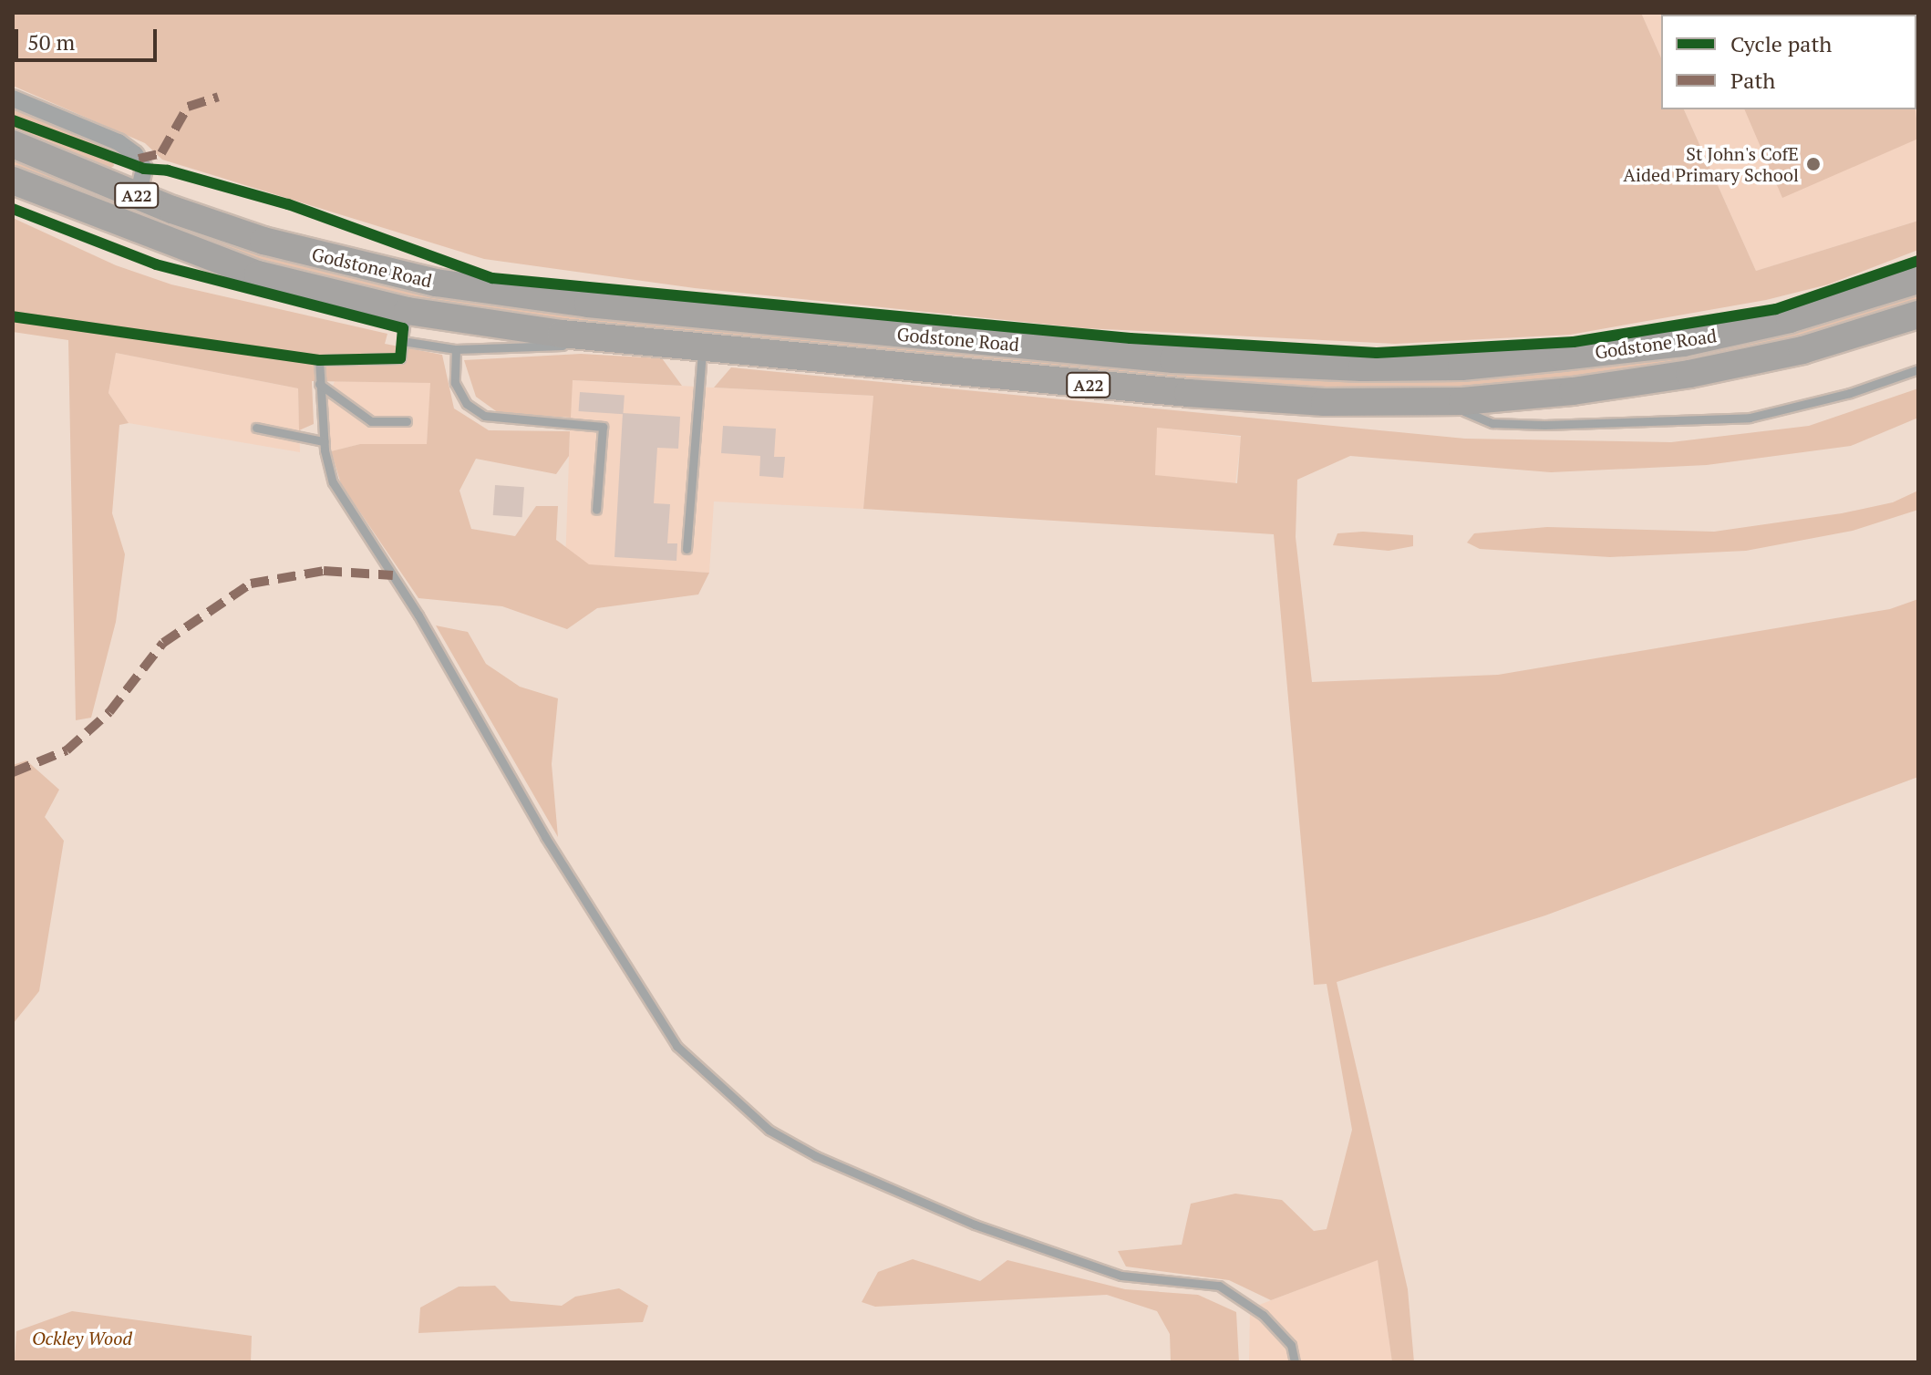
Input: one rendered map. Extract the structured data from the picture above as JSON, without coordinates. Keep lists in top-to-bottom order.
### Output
{
  "streets": {
    "highway": ["A22", "Godstone Road"]
  },
  "parks": ["Ockley Wood"],
  "places": ["St John's CofE Aided Primary School"],
  "legend": ["Cycle path", "Path"],
  "scale_bar": "50 m"
}
